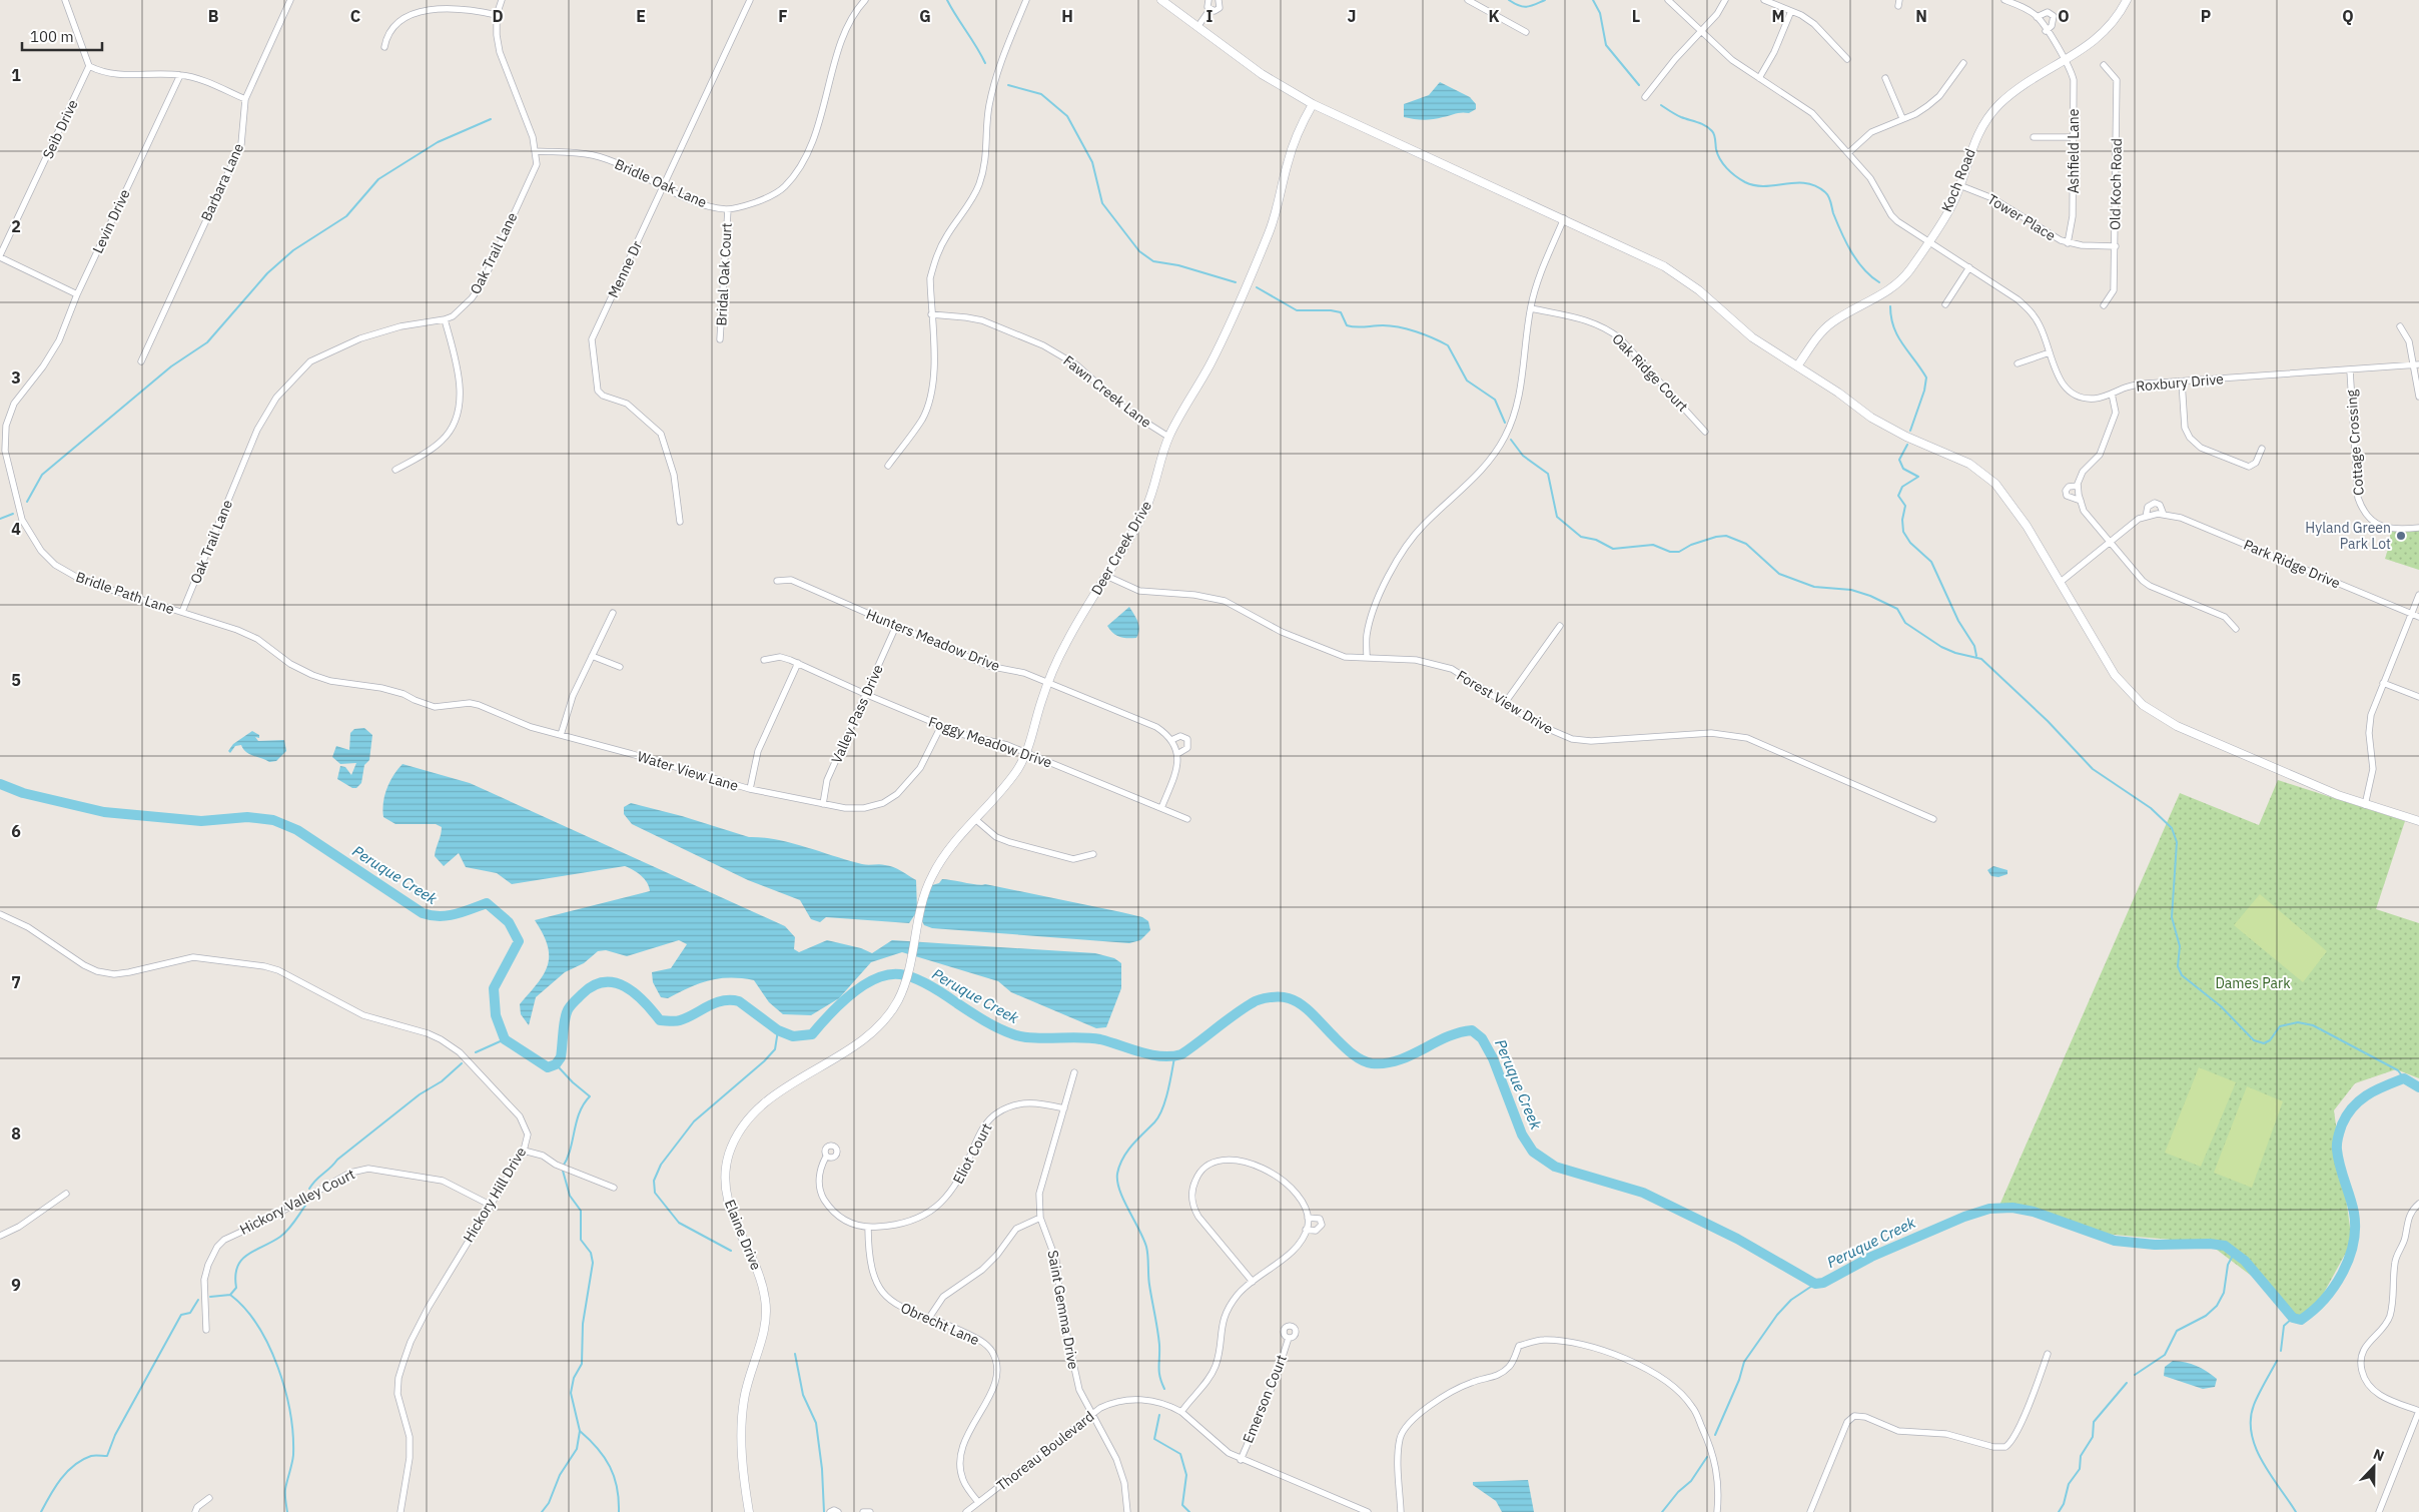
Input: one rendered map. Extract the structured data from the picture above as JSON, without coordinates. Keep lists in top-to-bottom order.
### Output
{
  "streets": {
    "street": [
      "Seib Drive",
      "Ashfield Lane",
      "Koch Road",
      "Barbara Lane",
      "Bridle Oak Lane",
      "Old Koch Road",
      "Tower Place",
      "Levin Drive",
      "Oak Trail Lane",
      "Menne Dr",
      "Bridal Oak Court",
      "Oak Ridge Court",
      "Roxbury Drive",
      "Fawn Creek Lane",
      "Cottage Crossing",
      "Deer Creek Drive",
      "Park Ridge Drive",
      "Bridle Path Lane",
      "Hunters Meadow Drive",
      "Forest View Drive",
      "Valley Pass Drive",
      "Foggy Meadow Drive",
      "Water View Lane",
      "Eliot Court",
      "Hickory Hill Drive",
      "Hickory Valley Court",
      "Elaine Drive",
      "Saint Gemma Drive",
      "Obrecht Lane",
      "Emerson Court",
      "Thoreau Boulevard"
    ]
  },
  "crossings": [
    ["Ashfield Lane", "Koch Road"],
    ["Ashfield Lane", "Tower Place"],
    ["Koch Road", "Tower Place"],
    ["Koch Road", "Roxbury Drive"],
    ["Bridle Oak Lane", "Oak Trail Lane"],
    ["Bridle Oak Lane", "Menne Dr"],
    ["Bridle Oak Lane", "Bridal Oak Court"],
    ["Old Koch Road", "Tower Place"],
    ["Levin Drive", "Bridle Path Lane"],
    ["Oak Trail Lane", "Bridle Path Lane"],
    ["Roxbury Drive", "Cottage Crossing"],
    ["Fawn Creek Lane", "Deer Creek Drive"],
    ["Deer Creek Drive", "Hunters Meadow Drive"],
    ["Deer Creek Drive", "Forest View Drive"],
    ["Deer Creek Drive", "Foggy Meadow Drive"],
    ["Deer Creek Drive", "Elaine Drive"],
    ["Bridle Path Lane", "Water View Lane"],
    ["Hunters Meadow Drive", "Valley Pass Drive"],
    ["Hunters Meadow Drive", "Foggy Meadow Drive"],
    ["Valley Pass Drive", "Foggy Meadow Drive"],
    ["Valley Pass Drive", "Water View Lane"],
    ["Foggy Meadow Drive", "Water View Lane"],
    ["Eliot Court", "Saint Gemma Drive"],
    ["Eliot Court", "Obrecht Lane"],
    ["Hickory Hill Drive", "Hickory Valley Court"],
    ["Saint Gemma Drive", "Thoreau Boulevard"],
    ["Obrecht Lane", "Thoreau Boulevard"],
    ["Emerson Court", "Thoreau Boulevard"]
  ],
  "water": ["Peruque Creek"],
  "parks": ["Dames Park"],
  "places": ["Hyland Green Park Lot"],
  "scale_bar": "100 m",
  "north": "top",
  "grid": {
    "columns": [
      "B",
      "C",
      "D",
      "E",
      "F",
      "G",
      "H",
      "I",
      "J",
      "K",
      "L",
      "M",
      "N",
      "O",
      "P",
      "Q"
    ],
    "rows": [
      "1",
      "2",
      "3",
      "4",
      "5",
      "6",
      "7",
      "8",
      "9"
    ]
  }
}
